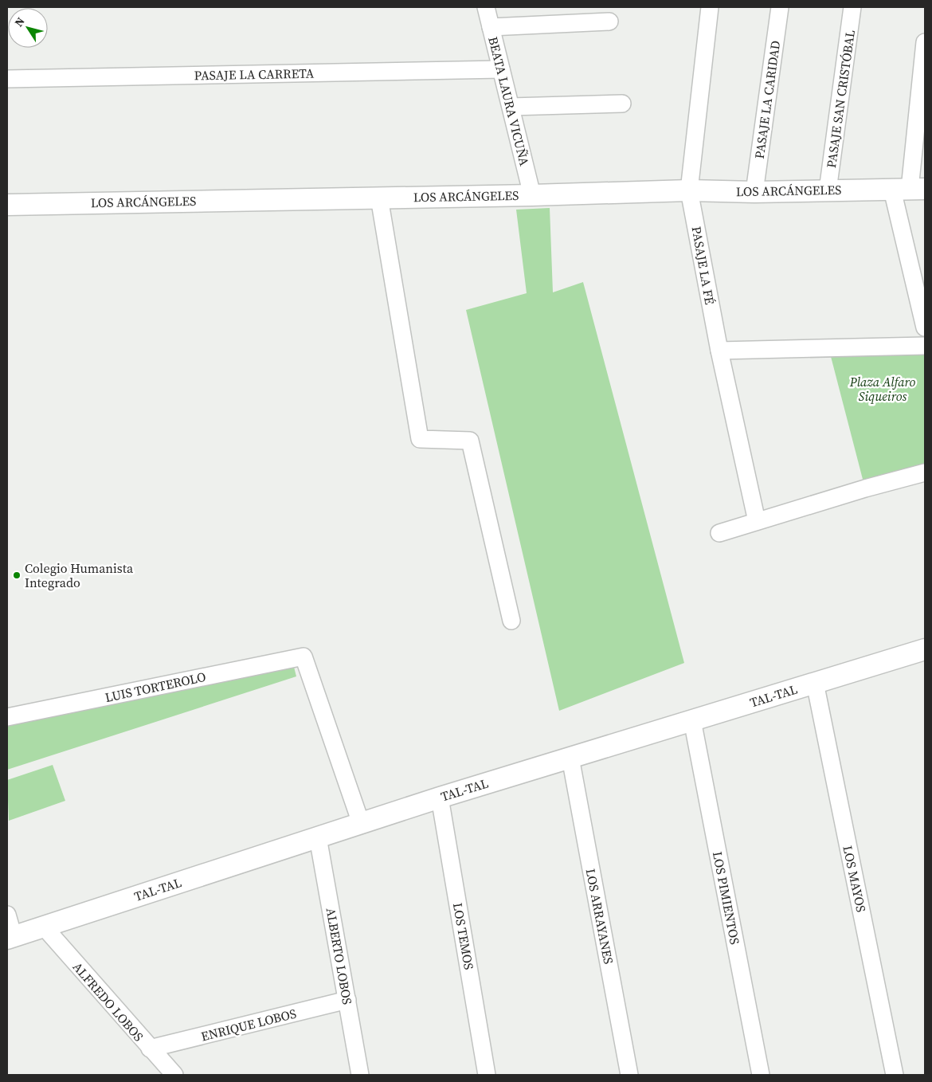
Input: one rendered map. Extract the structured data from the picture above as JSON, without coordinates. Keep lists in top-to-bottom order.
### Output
{
  "streets": {
    "street": [
      "PASAJE LA CARRETA",
      "PASAJE SAN CRISTÓBAL",
      "PASAJE LA CARIDAD",
      "BEATA LAURA VICUÑA",
      "LOS ARCÁNGELES",
      "PASAJE LA FÉ",
      "LUIS TORTEROLO",
      "TAL-TAL",
      "LOS MAYOS",
      "LOS PIMIENTOS",
      "LOS ARRAYANES",
      "LOS TEMOS",
      "ALBERTO LOBOS",
      "ALFREDO LOBOS",
      "ENRIQUE LOBOS"
    ]
  },
  "crossings": [
    ["PASAJE LA CARRETA", "BEATA LAURA VICUÑA"],
    ["PASAJE SAN CRISTÓBAL", "LOS ARCÁNGELES"],
    ["PASAJE LA CARIDAD", "LOS ARCÁNGELES"],
    ["BEATA LAURA VICUÑA", "LOS ARCÁNGELES"],
    ["LOS ARCÁNGELES", "PASAJE LA FÉ"],
    ["LUIS TORTEROLO", "TAL-TAL"],
    ["TAL-TAL", "LOS MAYOS"],
    ["TAL-TAL", "LOS PIMIENTOS"],
    ["TAL-TAL", "LOS ARRAYANES"],
    ["TAL-TAL", "LOS TEMOS"],
    ["TAL-TAL", "ALBERTO LOBOS"],
    ["TAL-TAL", "ALFREDO LOBOS"],
    ["ALBERTO LOBOS", "ENRIQUE LOBOS"],
    ["ALFREDO LOBOS", "ENRIQUE LOBOS"]
  ],
  "parks": ["Plaza Alfaro Siqueiros"],
  "places": ["Colegio Humanista Integrado"],
  "north": "top left"
}
